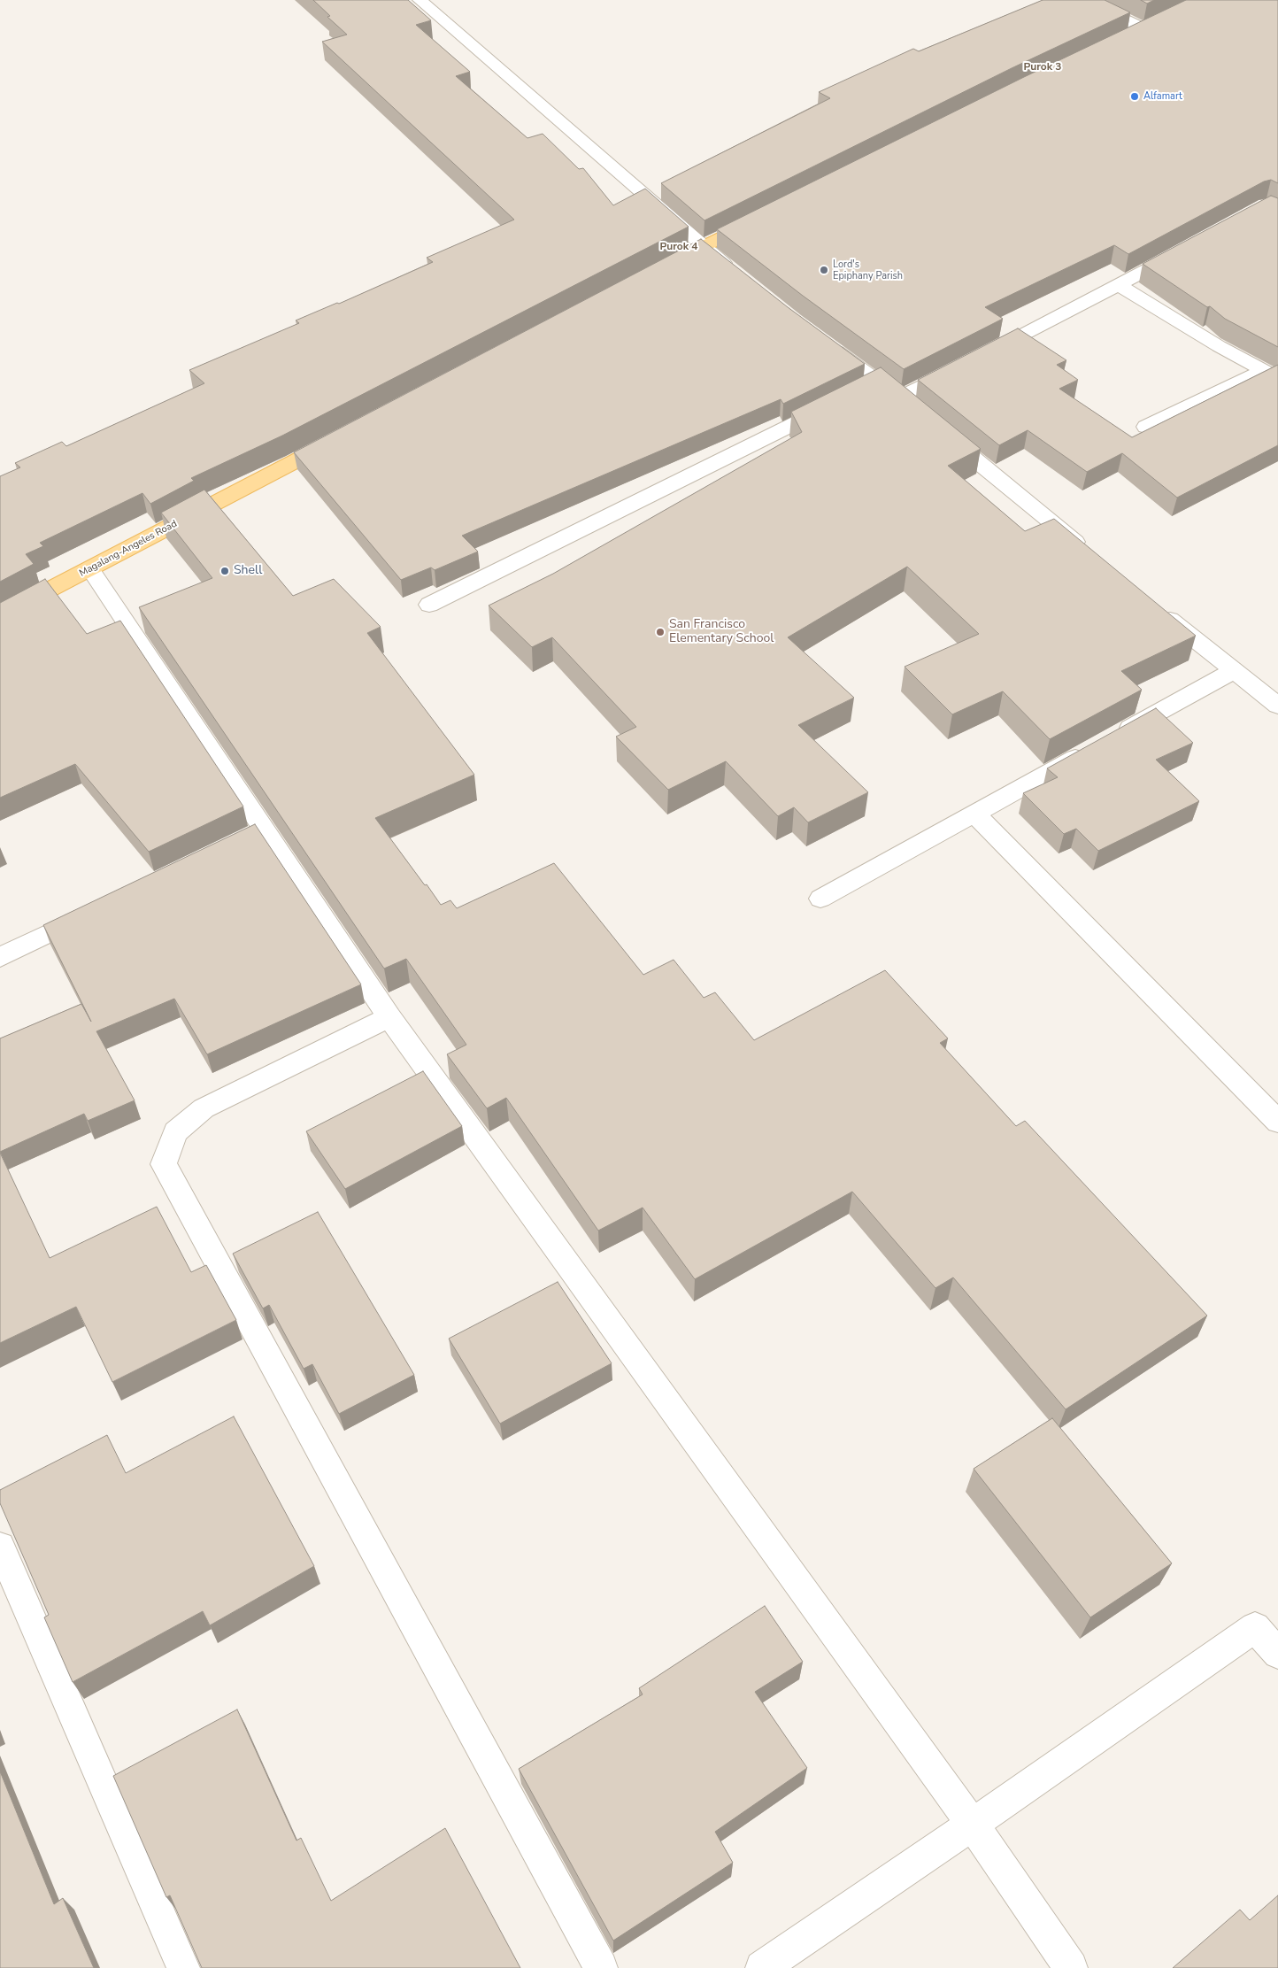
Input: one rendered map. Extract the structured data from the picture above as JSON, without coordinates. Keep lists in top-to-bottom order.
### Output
{
  "streets": {
    "main road": ["Magalang-Angeles Road"]
  },
  "districts": ["Purok 3", "Purok 4"],
  "places": [
    "Alfamart",
    "Lord's Epiphany Parish",
    "Shell",
    "San Francisco Elementary School"
  ]
}
